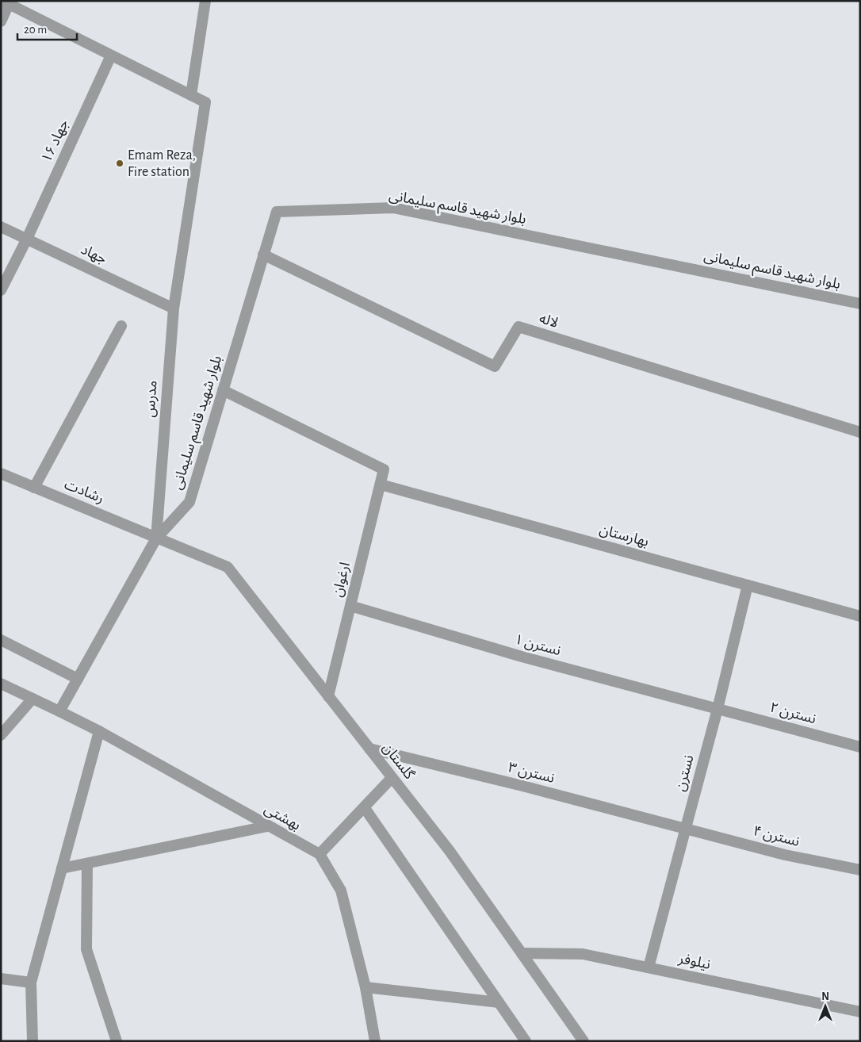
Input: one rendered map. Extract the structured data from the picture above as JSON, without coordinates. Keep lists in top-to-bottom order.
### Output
{
  "streets": {
    "street": [
      "جهاد ۱۶",
      "بلوار شهید قاسم سلیمانی",
      "جهاد",
      "لاله",
      "مدرس",
      "رشادت",
      "بهارستان",
      "ارغوان",
      "نسترن ۱",
      "نسترن ۲",
      "گلستان",
      "نسترن ۳",
      "نسترن",
      "بهشتی",
      "نسترن ۴",
      "نیلوفر"
    ]
  },
  "crossings": [
    ["جهاد ۱۶", "جهاد"],
    ["بلوار شهید قاسم سلیمانی", "لاله"],
    ["بلوار شهید قاسم سلیمانی", "مدرس"],
    ["بلوار شهید قاسم سلیمانی", "رشادت"],
    ["بلوار شهید قاسم سلیمانی", "ارغوان"],
    ["بلوار شهید قاسم سلیمانی", "گلستان"],
    ["جهاد", "مدرس"],
    ["مدرس", "رشادت"],
    ["مدرس", "گلستان"],
    ["مدرس", "بهشتی"],
    ["رشادت", "گلستان"],
    ["بهارستان", "ارغوان"],
    ["بهارستان", "نسترن"],
    ["ارغوان", "نسترن ۱"],
    ["ارغوان", "گلستان"],
    ["نسترن ۱", "نسترن ۲"],
    ["نسترن ۱", "نسترن"],
    ["نسترن ۲", "نسترن"],
    ["گلستان", "نسترن ۳"],
    ["گلستان", "نیلوفر"],
    ["نسترن ۳", "نسترن"],
    ["نسترن ۳", "نسترن ۴"],
    ["نسترن", "نسترن ۴"],
    ["نسترن", "نیلوفر"]
  ],
  "places": ["Emam Reza, Fire station"],
  "scale_bar": "20 m",
  "north": "top"
}
